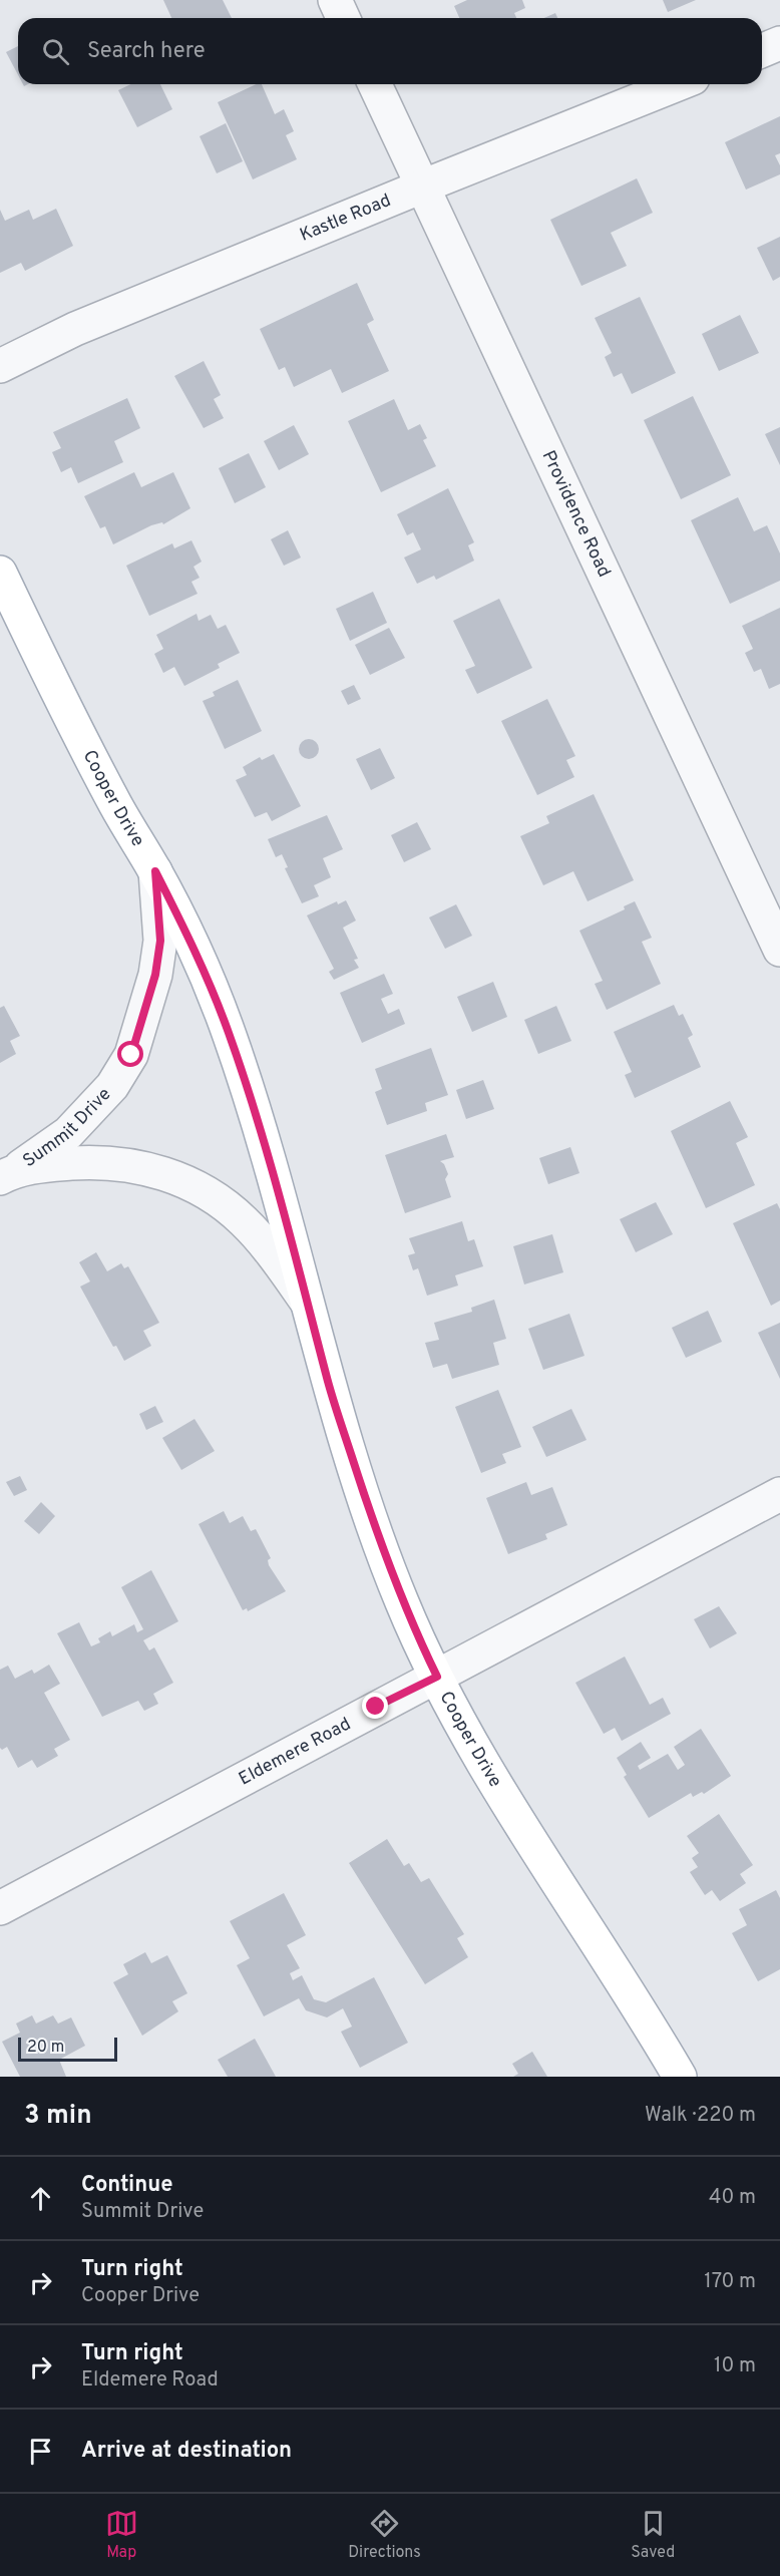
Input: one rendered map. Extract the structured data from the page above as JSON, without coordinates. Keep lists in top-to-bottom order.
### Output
{
  "streets": {
    "main road": ["Cooper Drive"],
    "street": [
      "Kastle Road",
      "Providence Road",
      "Summit Drive",
      "Eldemere Road"
    ]
  },
  "crossings": [
    ["Kastle Road", "Providence Road"],
    ["Cooper Drive", "Summit Drive"],
    ["Cooper Drive", "Eldemere Road"]
  ],
  "scale_bar": "20 m",
  "page": {
    "search": "Search here",
    "scale": "20 m",
    "heading": ["3 min", "Walk · 220 m"],
    "list": [
      ["Continue", "Summit Drive", "40 m"],
      ["Turn right", "Cooper Drive", "170 m"],
      ["Turn right", "Eldemere Road", "10 m"],
      "Arrive at destination"
    ],
    "nav": ["Map", "Directions", "Saved"]
  }
}
